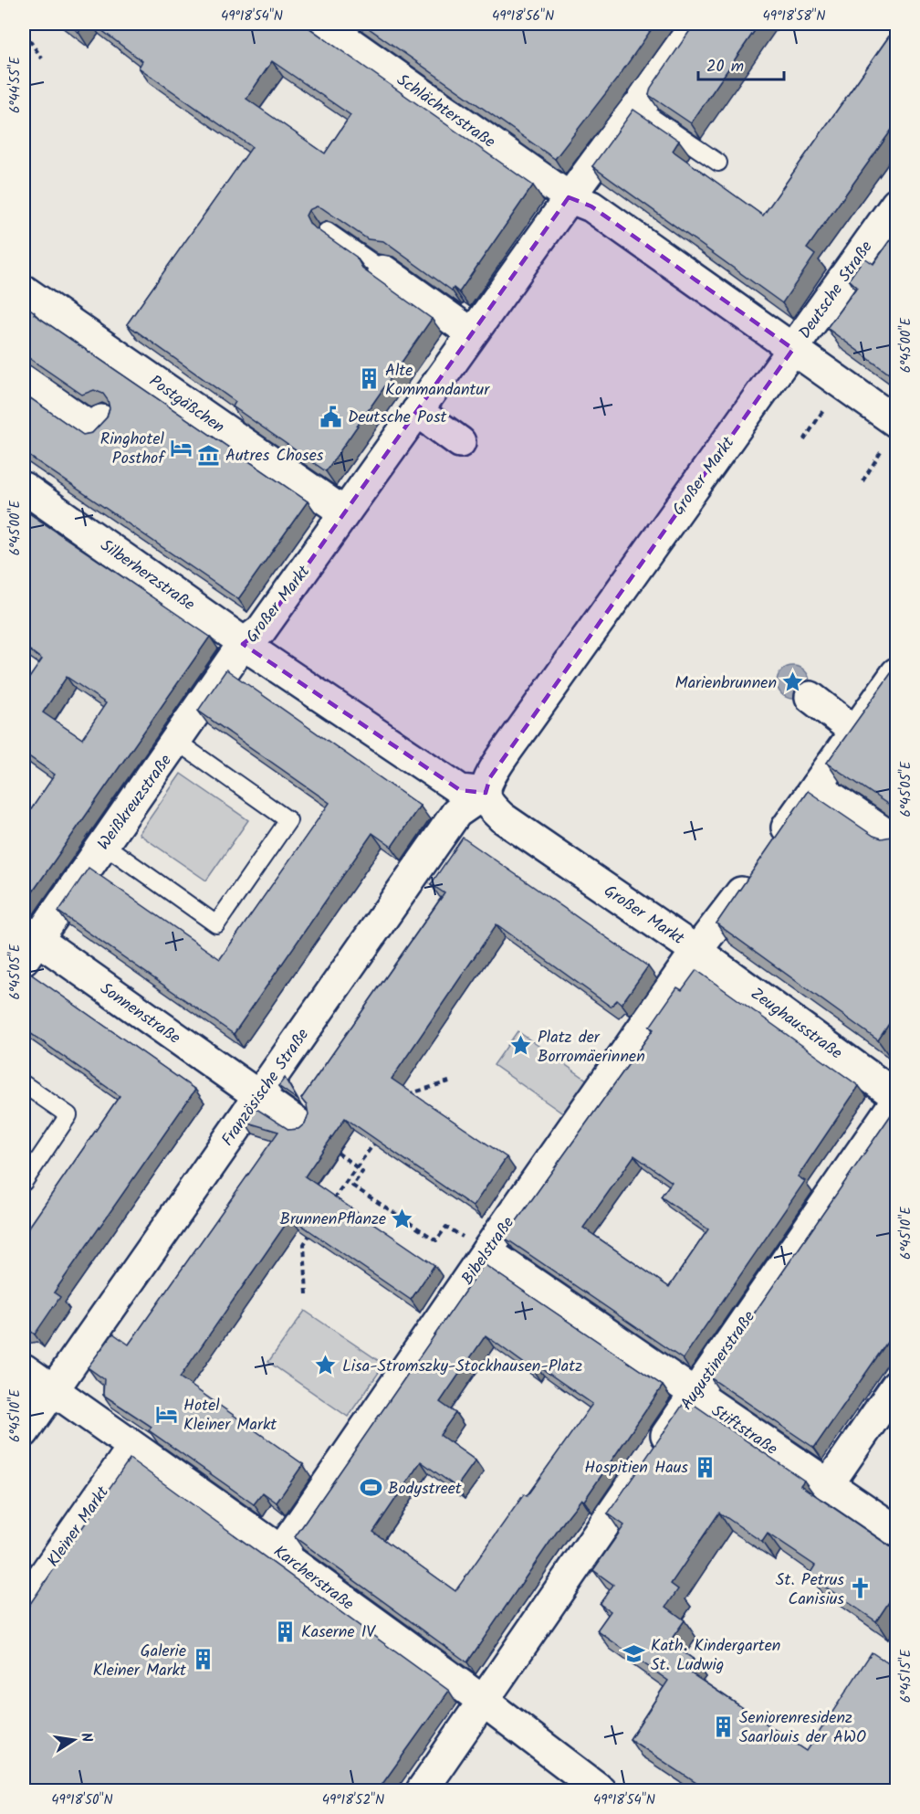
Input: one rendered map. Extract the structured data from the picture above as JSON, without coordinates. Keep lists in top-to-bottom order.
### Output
{
  "streets": {
    "street": [
      "Schlächterstraße",
      "Deutsche Straße",
      "Postgäßchen",
      "Großer Markt",
      "Silberherzstraße",
      "Weißkreuzstraße",
      "Sonnenstraße",
      "Zeughausstraße",
      "Französische Straße",
      "Bibelstraße",
      "Augustinerstraße",
      "Stiftstraße",
      "Kleiner Markt",
      "Karcherstraße"
    ]
  },
  "crossings": [
    ["Schlächterstraße", "Großer Markt"],
    ["Deutsche Straße", "Großer Markt"],
    ["Postgäßchen", "Großer Markt"],
    ["Großer Markt", "Silberherzstraße"],
    ["Großer Markt", "Weißkreuzstraße"],
    ["Großer Markt", "Zeughausstraße"],
    ["Großer Markt", "Französische Straße"],
    ["Großer Markt", "Bibelstraße"],
    ["Silberherzstraße", "Weißkreuzstraße"],
    ["Weißkreuzstraße", "Sonnenstraße"],
    ["Sonnenstraße", "Französische Straße"],
    ["Zeughausstraße", "Bibelstraße"],
    ["Französische Straße", "Karcherstraße"],
    ["Bibelstraße", "Stiftstraße"],
    ["Bibelstraße", "Karcherstraße"],
    ["Augustinerstraße", "Stiftstraße"],
    ["Augustinerstraße", "Karcherstraße"],
    ["Kleiner Markt", "Karcherstraße"]
  ],
  "places": {
    "building": [
      "Alte Kommandantur",
      "Hospitien Haus",
      "Kaserne IV",
      "Galerie Kleiner Markt",
      "Seniorenresidenz Saarlouis der AWO"
    ],
    "public building": ["Deutsche Post"],
    "hotel": ["Ringhotel Posthof", "Hotel Kleiner Markt"],
    "museum": ["Autres Choses"],
    "place": [
      "Marienbrunnen",
      "Platz der Borromäerinnen",
      "BrunnenPflanze",
      "Lisa-Stromszky-Stockhausen-Platz"
    ],
    "sports": ["Bodystreet"],
    "church": ["St. Petrus Canisius"],
    "school or university": ["Kath. Kindergarten St. Ludwig"]
  },
  "scale_bar": "20 m",
  "north": "right",
  "coordinates": [
    "49°18'54\"N",
    "49°18'56\"N",
    "49°18'58\"N",
    "6°44'55\"E",
    "6°45'00\"E",
    "6°45'05\"E",
    "6°45'10\"E",
    "6°45'15\"E",
    "49°18'50\"N",
    "49°18'52\"N"
  ]
}
